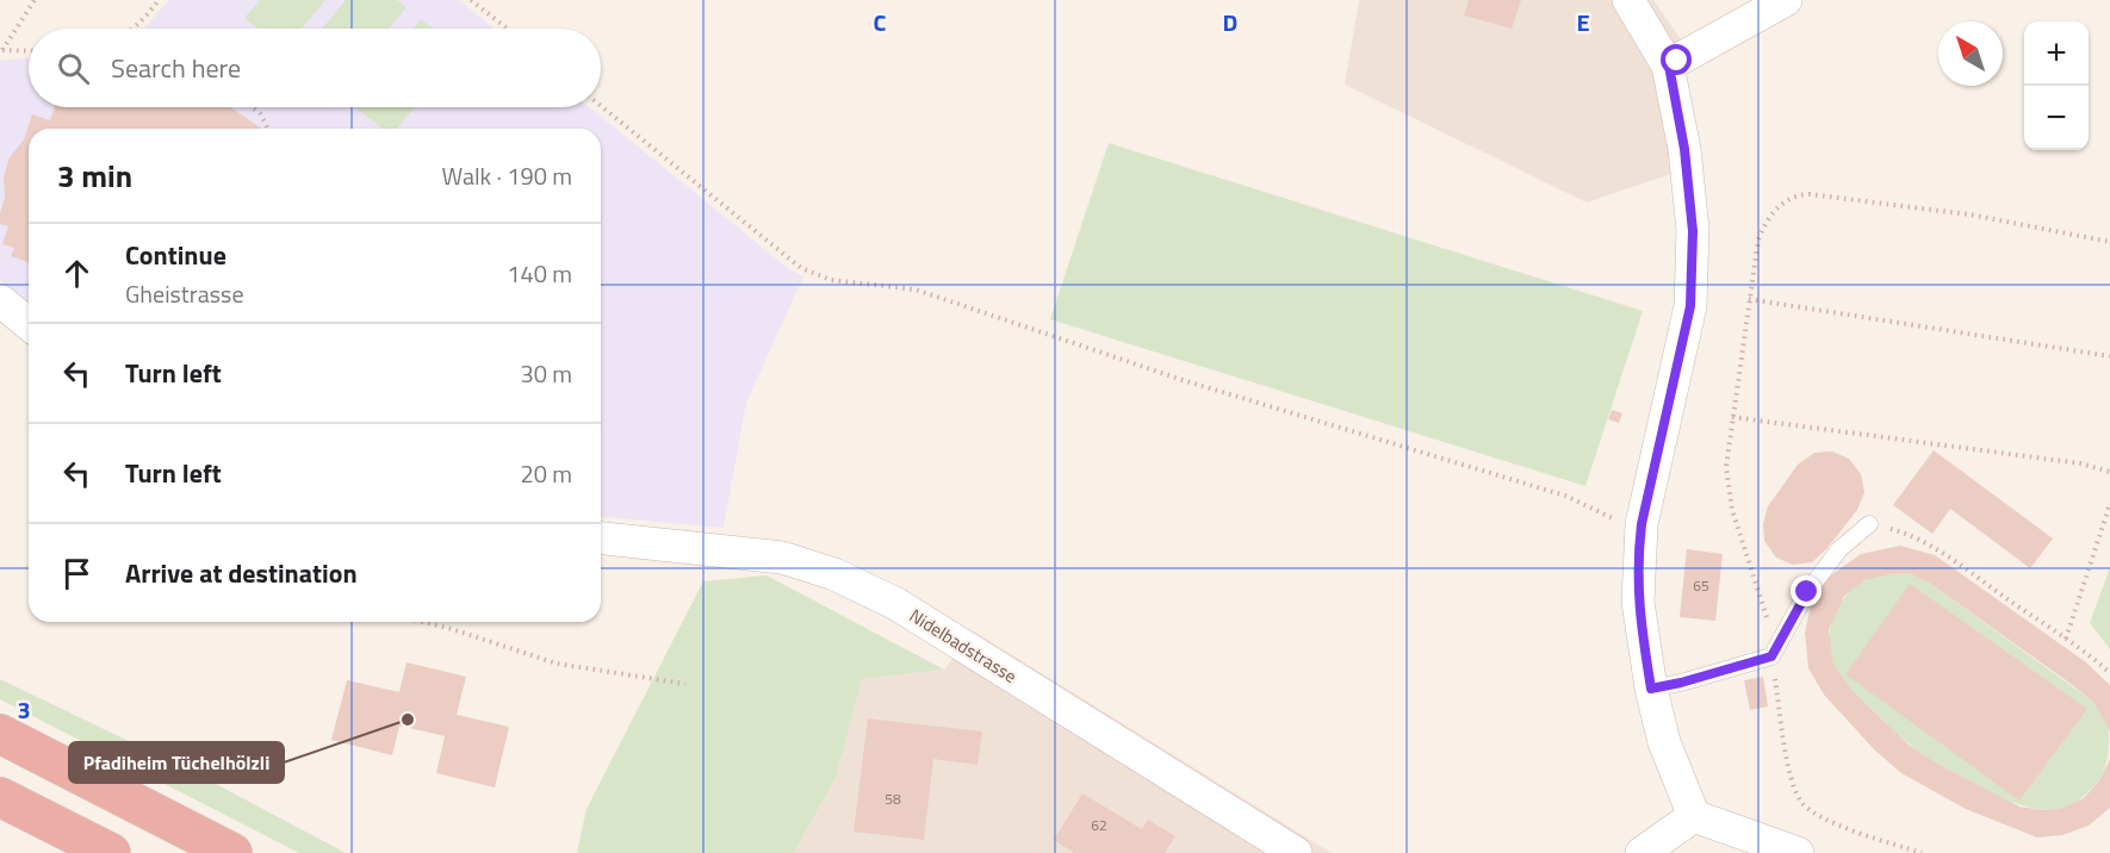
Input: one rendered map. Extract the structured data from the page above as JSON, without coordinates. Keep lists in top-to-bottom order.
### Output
{
  "streets": {
    "street": ["Nidelbadstrasse"]
  },
  "places": ["Pfadiheim Tüchelhölzli"],
  "house_numbers": ["65", "58", "62"],
  "north": "top left",
  "page": {
    "map_buttons": ["+", "−"],
    "search": "Search here",
    "heading": ["3 min", "Walk · 190 m"],
    "list": [
      ["Continue", "Gheistrasse", "140 m"],
      ["Turn left", "30 m"],
      ["Turn left", "20 m"],
      "Arrive at destination"
    ]
  },
  "grid": {
    "columns": ["C", "D", "E"],
    "rows": ["3"]
  }
}
